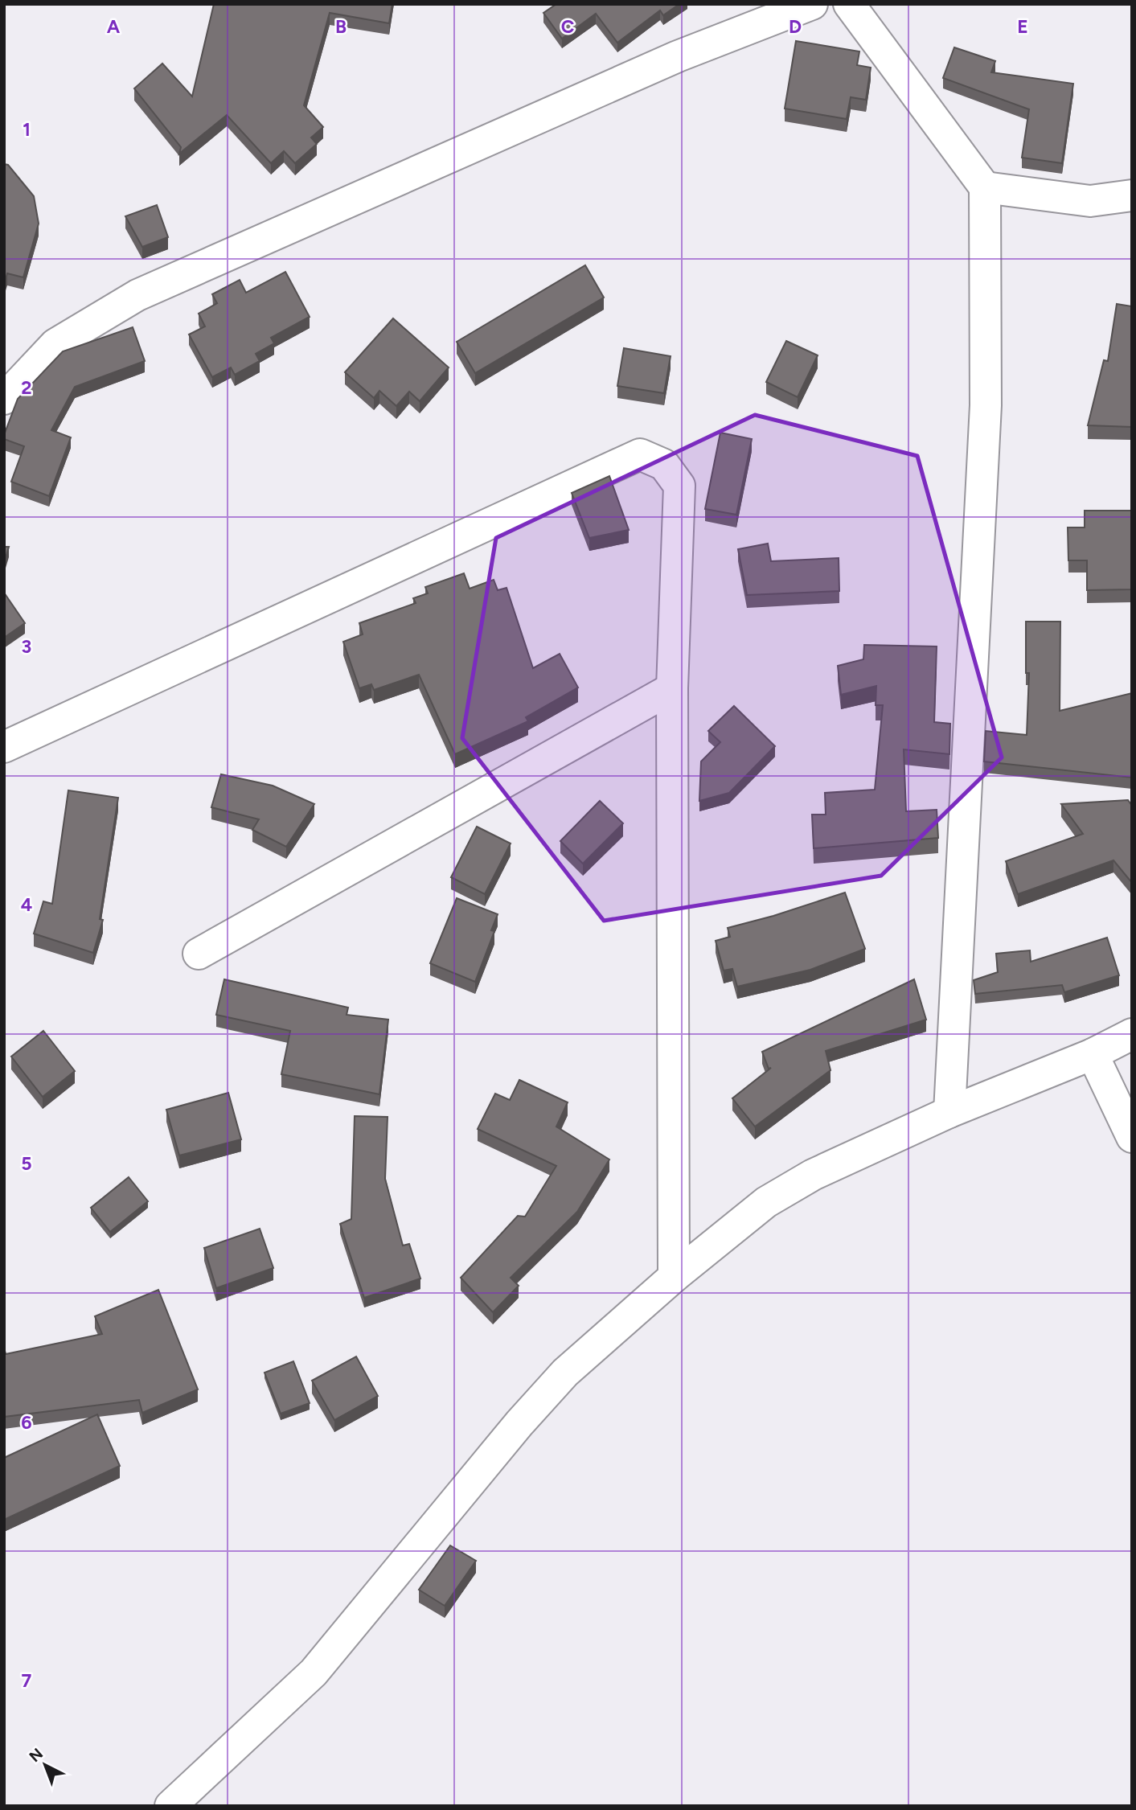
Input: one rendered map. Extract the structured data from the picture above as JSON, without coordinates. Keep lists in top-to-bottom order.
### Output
{
  "north": "top left",
  "grid": {
    "columns": [
      "A",
      "B",
      "C",
      "D",
      "E"
    ],
    "rows": [
      "1",
      "2",
      "3",
      "4",
      "5",
      "6",
      "7"
    ]
  }
}
